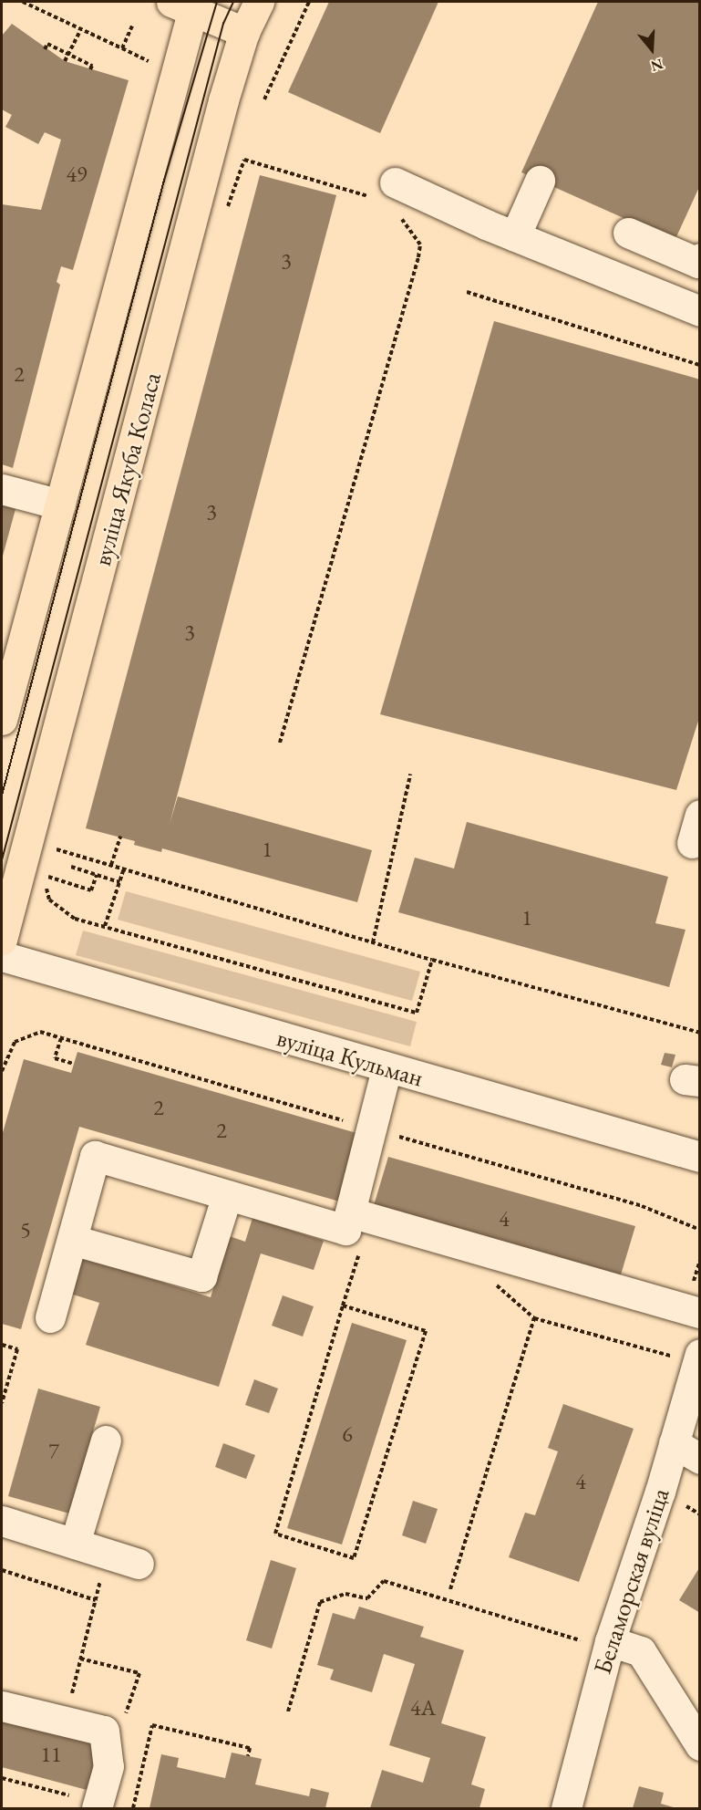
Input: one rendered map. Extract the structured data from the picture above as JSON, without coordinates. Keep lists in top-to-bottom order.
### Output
{
  "streets": {
    "main road": ["вуліца Якуба Коласа"],
    "street": ["вуліца Кульман", "Беламорская вуліца"]
  },
  "house_numbers": [
    "49",
    "3",
    "2",
    "3",
    "3",
    "1",
    "1",
    "2",
    "2",
    "4",
    "5",
    "6",
    "7",
    "4",
    "4А",
    "11"
  ],
  "north": "bottom"
}
